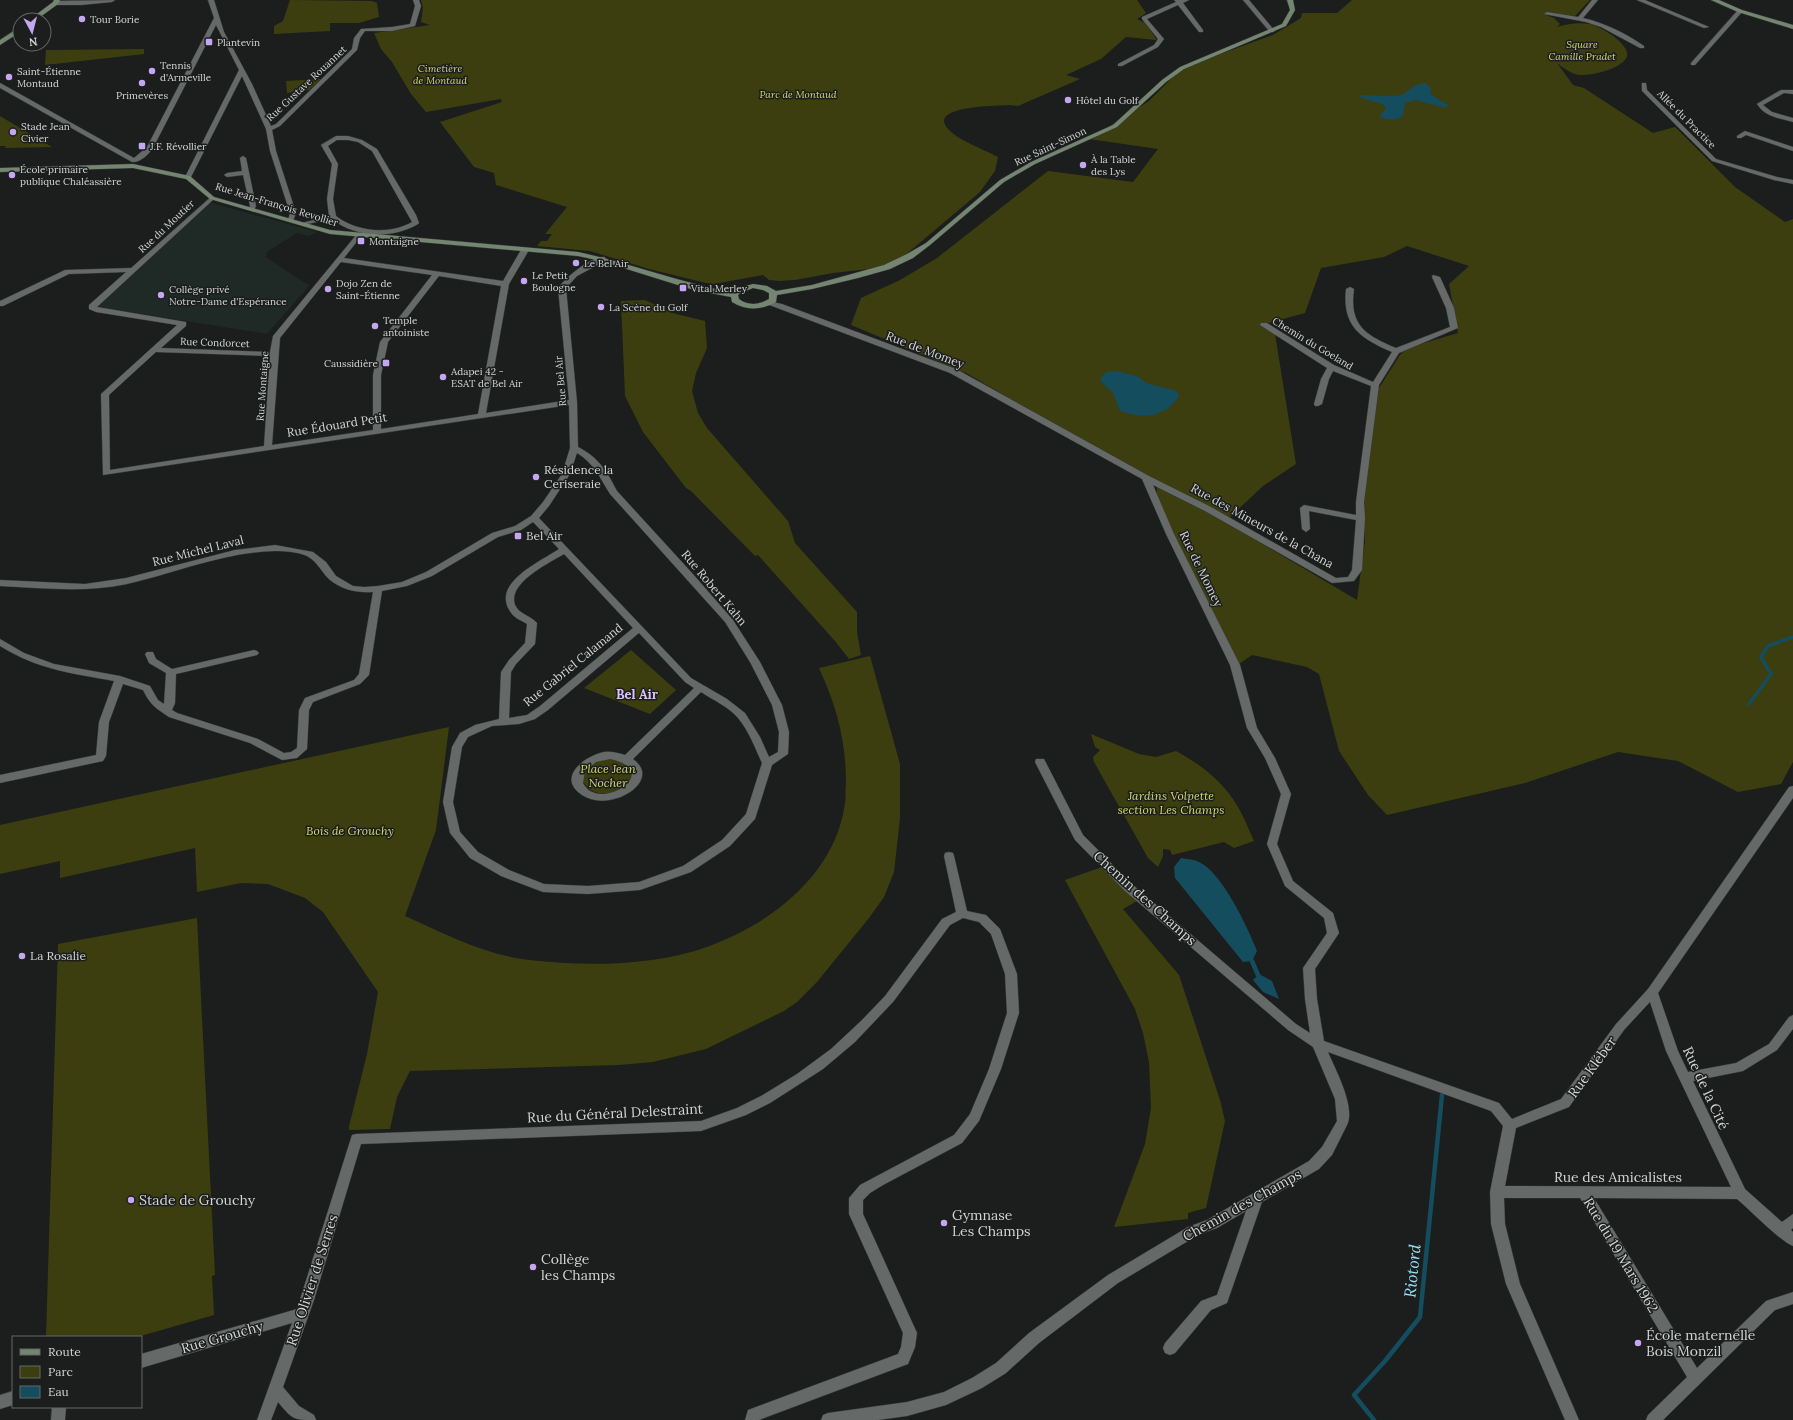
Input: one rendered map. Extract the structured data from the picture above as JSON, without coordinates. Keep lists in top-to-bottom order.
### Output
{
  "streets": {
    "street": [
      "Rue Gustave Rouannet",
      "Allée du Practice",
      "Rue Saint-Simon",
      "Rue Jean-François Revollier",
      "Rue du Moutier",
      "Rue Condorcet",
      "Chemin du Goeland",
      "Rue de Momey",
      "Rue Bel Air",
      "Rue Montaigne",
      "Rue Édouard Petit",
      "Rue des Mineurs de la Chana",
      "Rue Michel Laval",
      "Rue Robert Kahn",
      "Rue Gabriel Calamand",
      "Chemin des Champs",
      "Rue Kléber",
      "Rue de la Cité",
      "Rue du Général Delestraint",
      "Rue des Amicalistes",
      "Rue du 19 Mars 1962",
      "Rue Olivier de Serres",
      "Rue Grouchy"
    ]
  },
  "crossings": [
    ["Rue Jean-François Revollier", "Rue du Moutier"],
    ["Rue Jean-François Revollier", "Rue Bel Air"],
    ["Rue Jean-François Revollier", "Rue Montaigne"],
    ["Rue du Moutier", "Rue Condorcet"],
    ["Rue du Moutier", "Rue Édouard Petit"],
    ["Rue Condorcet", "Rue Montaigne"],
    ["Rue Condorcet", "Rue Édouard Petit"],
    ["Chemin du Goeland", "Rue des Mineurs de la Chana"],
    ["Rue de Momey", "Rue des Mineurs de la Chana"],
    ["Rue de Momey", "Chemin des Champs"],
    ["Rue Bel Air", "Rue Édouard Petit"],
    ["Rue Bel Air", "Rue Michel Laval"],
    ["Rue Bel Air", "Rue Robert Kahn"],
    ["Rue Bel Air", "Rue Gabriel Calamand"],
    ["Rue Montaigne", "Rue Édouard Petit"],
    ["Rue Michel Laval", "Rue Gabriel Calamand"],
    ["Rue Robert Kahn", "Rue Gabriel Calamand"],
    ["Rue Kléber", "Rue de la Cité"],
    ["Rue de la Cité", "Rue des Amicalistes"],
    ["Rue du Général Delestraint", "Rue Olivier de Serres"],
    ["Rue des Amicalistes", "Rue du 19 Mars 1962"],
    ["Rue Olivier de Serres", "Rue Grouchy"]
  ],
  "districts": ["Bel Air"],
  "water": ["Riotord"],
  "parks": [
    "Square Camille Pradet",
    "Cimetière de Montaud",
    "Parc de Montaud",
    "Place Jean Nocher",
    "Jardins Volpette section Les Champs",
    "Bois de Grouchy"
  ],
  "places": {
    "other": [
      "Tour Borie",
      "Tennis d'Armeville",
      "Saint-Étienne Montaud",
      "Primevères",
      "Hôtel du Golf",
      "Stade Jean Civier",
      "À la Table des Lys",
      "École primaire publique Chaléassière",
      "Le Bel Air",
      "Le Petit Boulogne",
      "Dojo Zen de Saint-Étienne",
      "Collège privé Notre-Dame d'Espérance",
      "La Scène du Golf",
      "Temple antoiniste",
      "Adapei 42 - ESAT de Bel Air",
      "Résidence la Ceriseraie",
      "La Rosalie",
      "Stade de Grouchy",
      "Gymnase Les Champs",
      "Collège les Champs",
      "École maternelle Bois Monzil"
    ],
    "transit": [
      "Plantevin",
      "J.F. Révollier",
      "Montaigne",
      "Vital Merley",
      "Caussidière",
      "Bel Air"
    ]
  },
  "legend": ["Route", "Parc", "Eau"],
  "north": "bottom"
}
